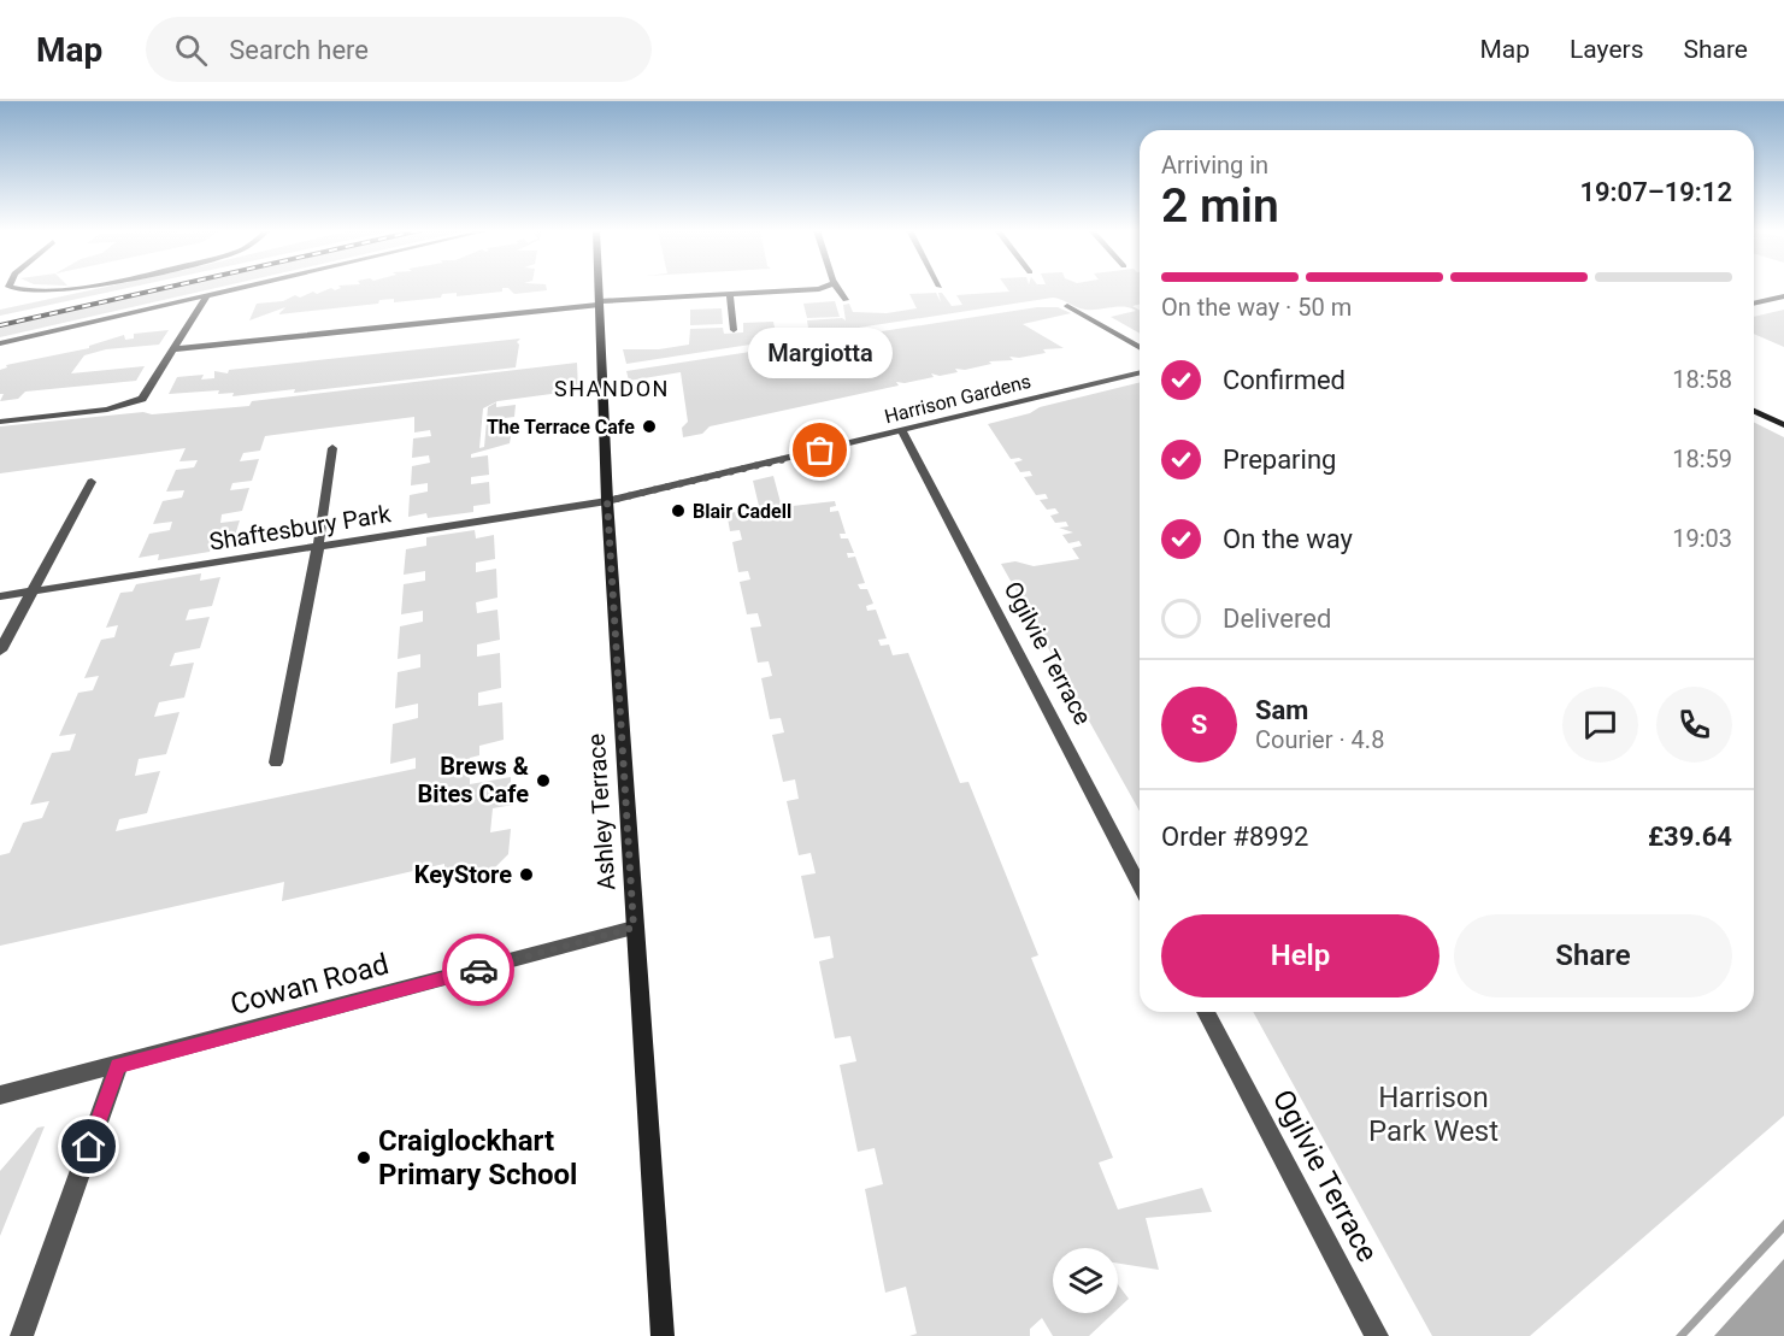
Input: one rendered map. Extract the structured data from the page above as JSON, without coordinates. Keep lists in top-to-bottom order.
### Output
{
  "streets": {
    "street": [
      "Harrison Gardens",
      "Shaftesbury Park",
      "Ogilvie Terrace",
      "Ashley Terrace",
      "Cowan Road"
    ]
  },
  "crossings": [
    ["Harrison Gardens", "Shaftesbury Park"],
    ["Harrison Gardens", "Ogilvie Terrace"],
    ["Harrison Gardens", "Ashley Terrace"],
    ["Shaftesbury Park", "Ashley Terrace"],
    ["Ashley Terrace", "Cowan Road"]
  ],
  "districts": ["SHANDON"],
  "parks": ["Harrison Park West"],
  "places": [
    "The Terrace Cafe",
    "Margiotta",
    "Blair Cadell",
    "Brews & Bites Cafe",
    "KeyStore",
    "Craiglockhart Primary School"
  ],
  "page": {
    "header": "Map",
    "search": "Search here",
    "nav": ["Map", "Layers", "Share"],
    "heading": ["2 min", "Arriving in", "19:07–19:12"],
    "panel": [
      "Sam",
      "Courier · 4.8",
      "Order #8992",
      "£39.64"
    ],
    "bar": "On the way · 50 m",
    "bubble": "Margiotta",
    "list": [
      ["Confirmed", "18:58"],
      ["Preparing", "18:59"],
      ["On the way", "19:03"],
      "Delivered"
    ],
    "round": "S",
    "buttons": ["Help", "Share"]
  }
}
